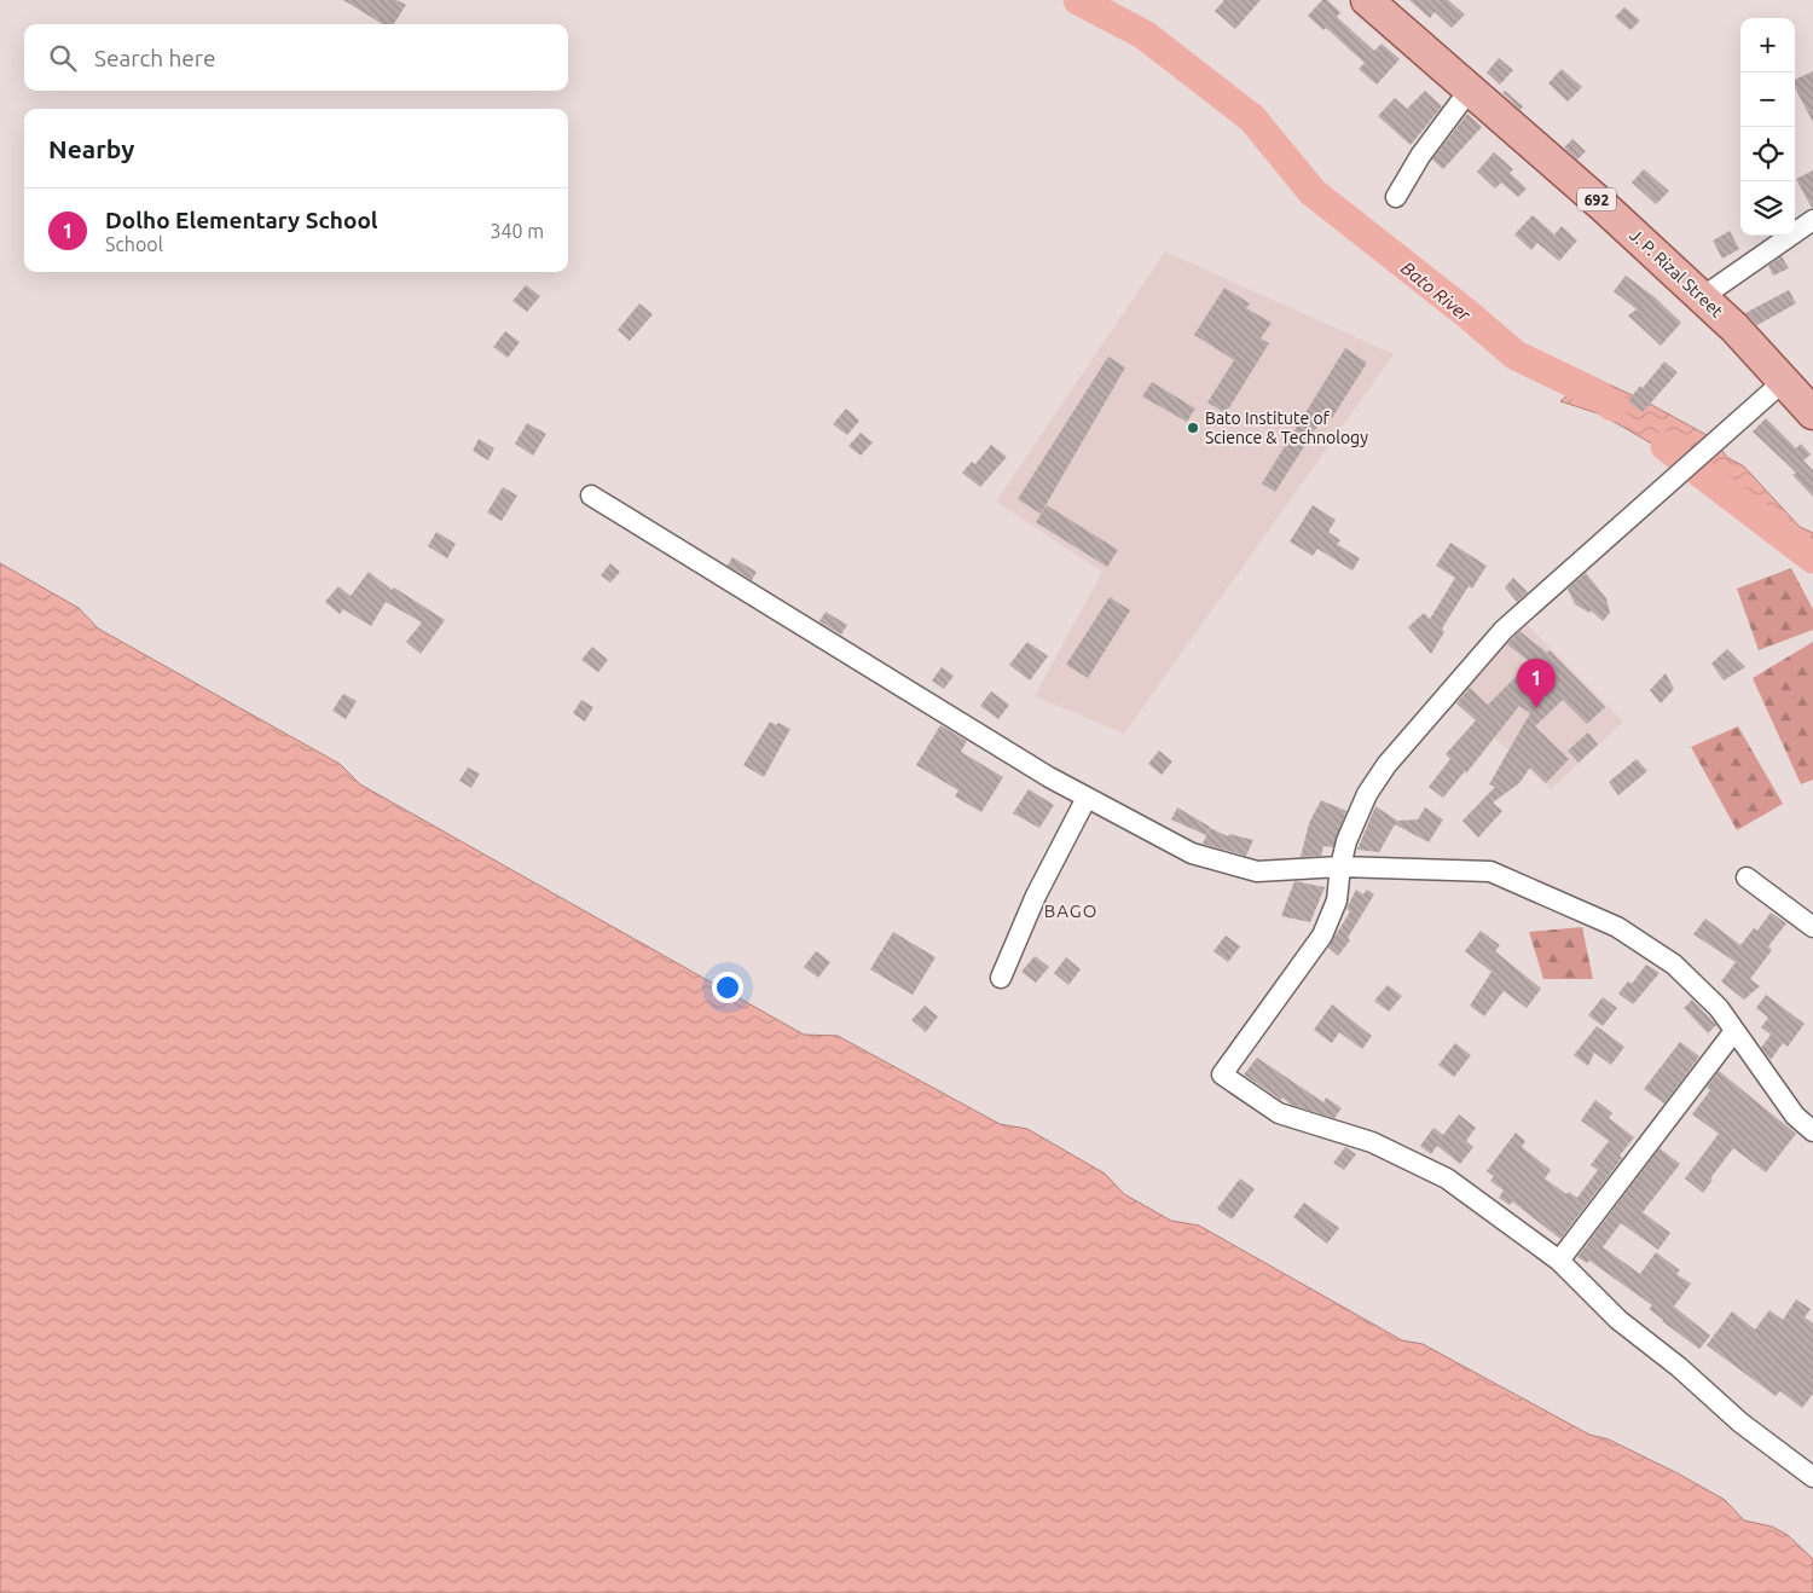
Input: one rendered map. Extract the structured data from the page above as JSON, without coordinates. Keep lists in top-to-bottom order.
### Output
{
  "streets": {
    "main road": ["692", "J. P. Rizal Street"]
  },
  "districts": ["BAGO"],
  "water": ["Bato River"],
  "places": ["Bato Institute of Science & Technology"],
  "page": {
    "map_buttons": ["+", "−"],
    "search": "Search here",
    "heading": "Nearby",
    "list": [
      {
        "mark": "1",
        "name": "Dolho Elementary School",
        "note": "School",
        "value": "340 m"
      }
    ],
    "pins": "1"
  }
}
